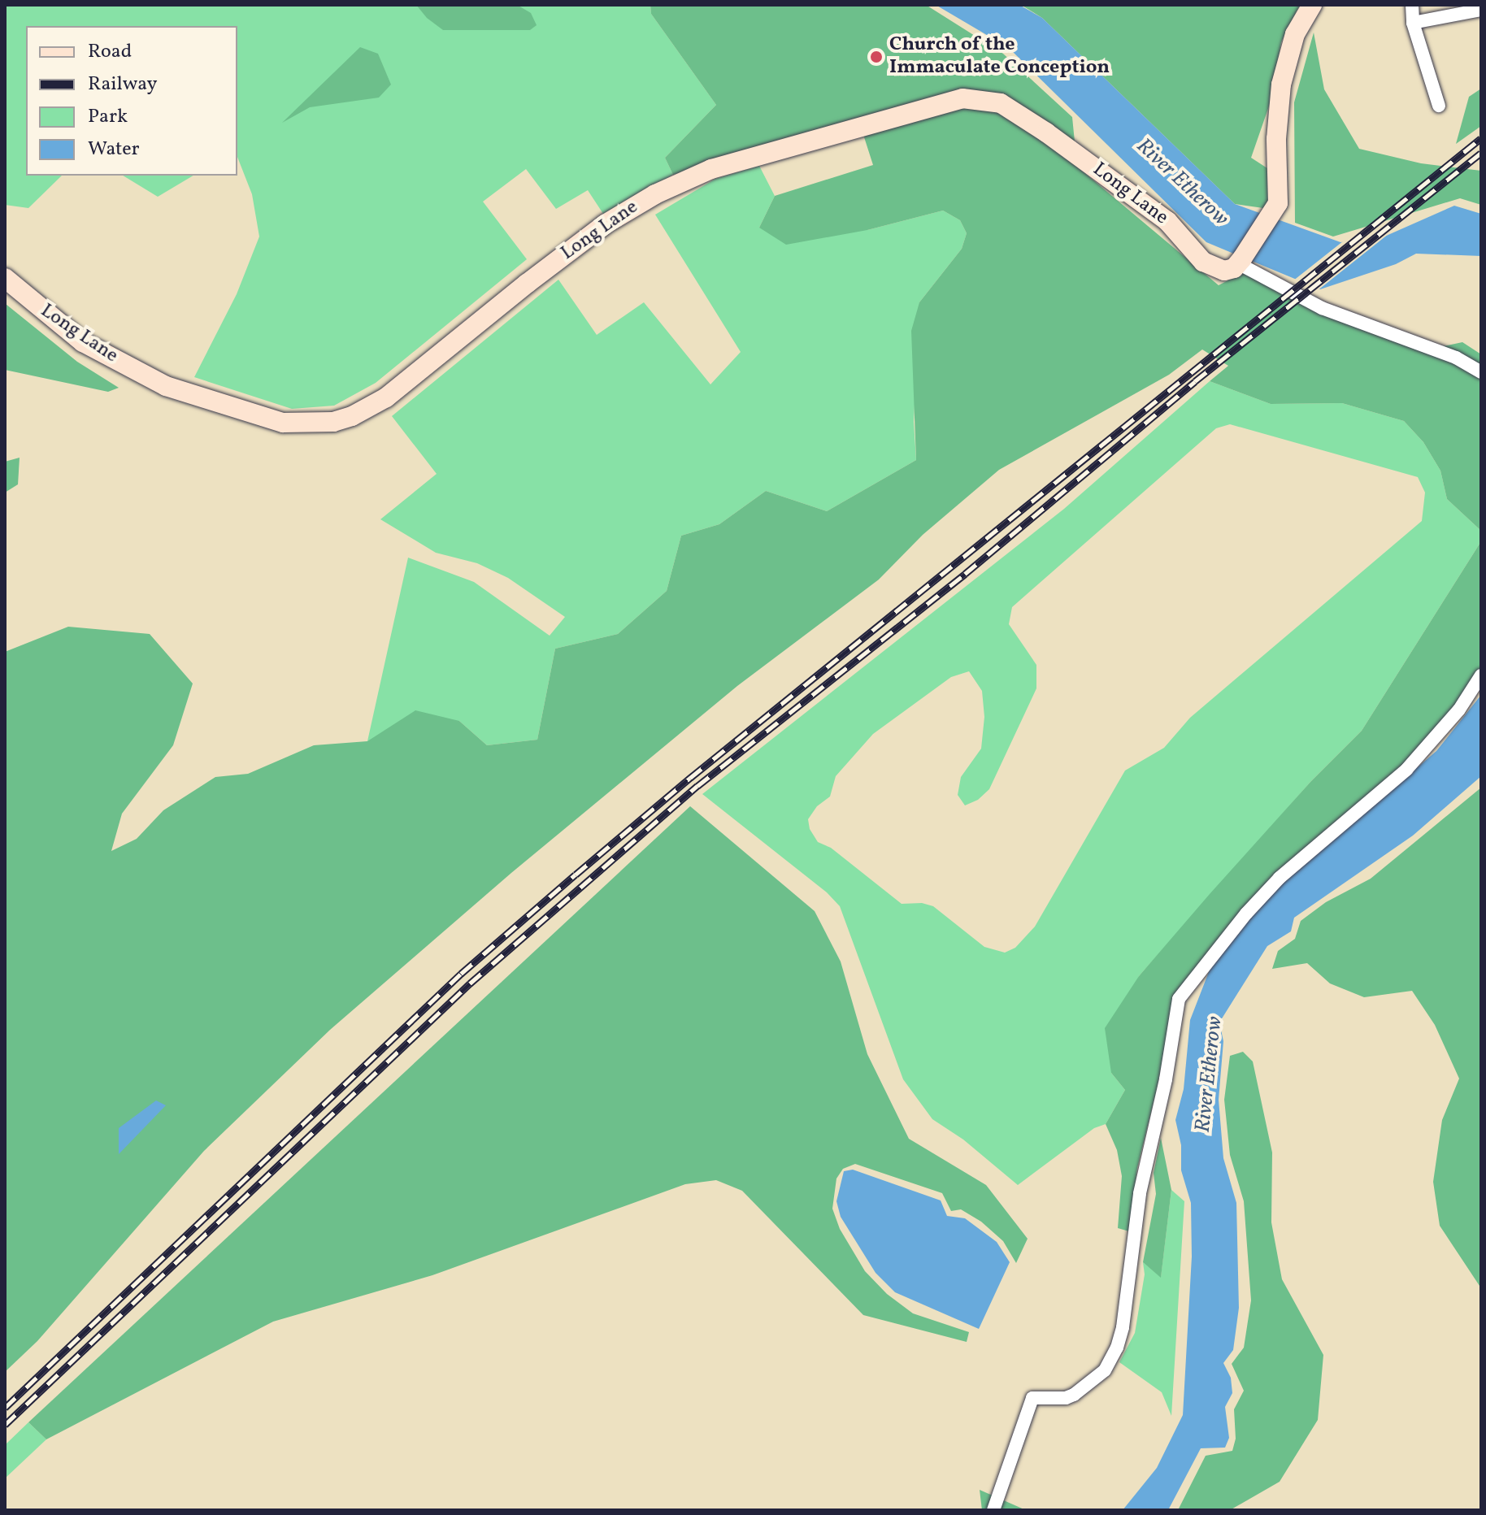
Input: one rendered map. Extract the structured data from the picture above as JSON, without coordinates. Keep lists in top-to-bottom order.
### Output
{
  "streets": {
    "street": ["Long Lane"]
  },
  "water": ["River Etherow"],
  "places": ["Church of the Immaculate Conception"],
  "legend": [
    "Road",
    "Railway",
    "Park",
    "Water"
  ]
}
